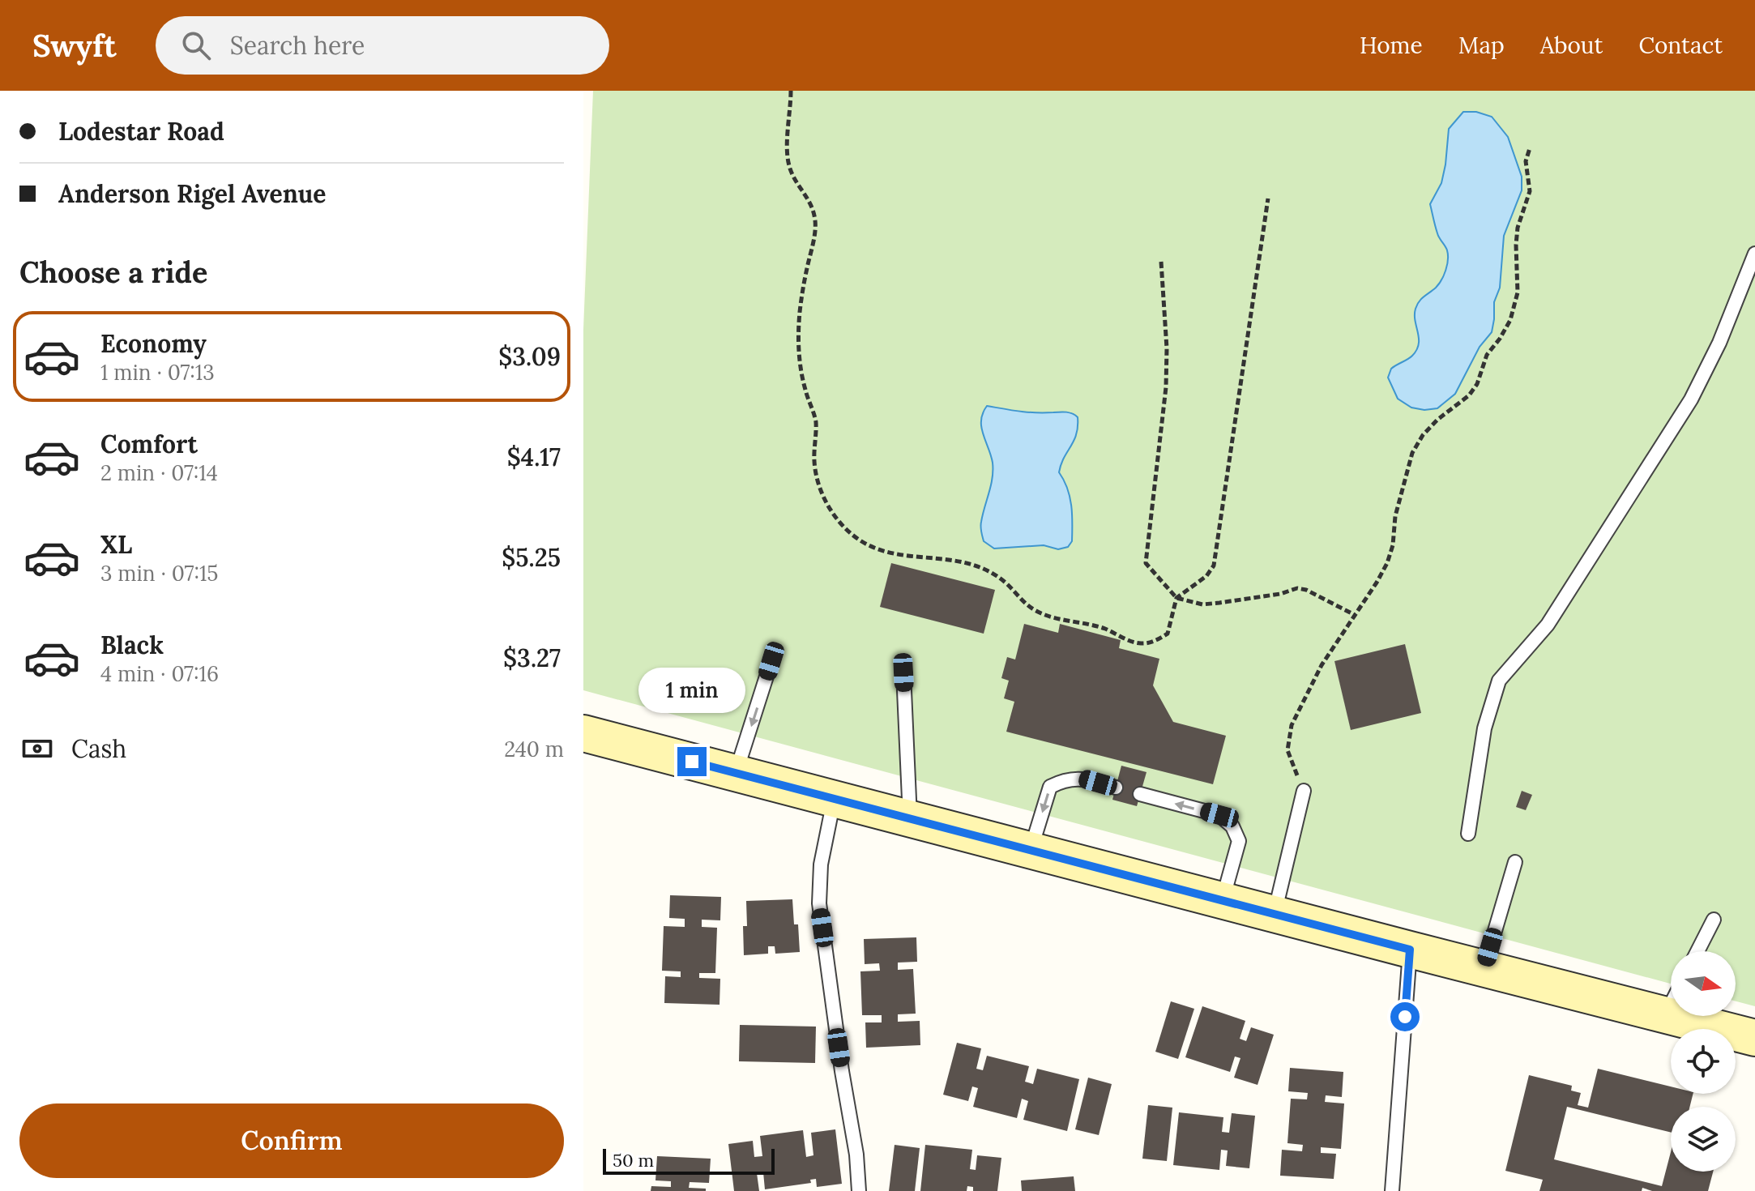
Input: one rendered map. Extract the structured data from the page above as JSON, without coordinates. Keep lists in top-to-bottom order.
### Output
{
  "scale_bar": "50 m",
  "north": "right",
  "page": {
    "header": "Swyft",
    "search": "Search here",
    "nav": [
      "Home",
      "Map",
      "About",
      "Contact"
    ],
    "banner": ["Lodestar Road", "Anderson Rigel Avenue"],
    "heading": "Choose a ride",
    "list": [
      {
        "name": "Economy",
        "note": "1 min · 07:13",
        "value": "$3.09"
      },
      {
        "name": "Comfort",
        "note": "2 min · 07:14",
        "value": "$4.17"
      },
      {
        "name": "XL",
        "note": "3 min · 07:15",
        "value": "$5.25"
      },
      {
        "name": "Black",
        "note": "4 min · 07:16",
        "value": "$3.27"
      }
    ],
    "bubble": "1 min",
    "pay": ["Cash", "240 m"],
    "buttons": "Confirm",
    "scale": "50 m"
  }
}
